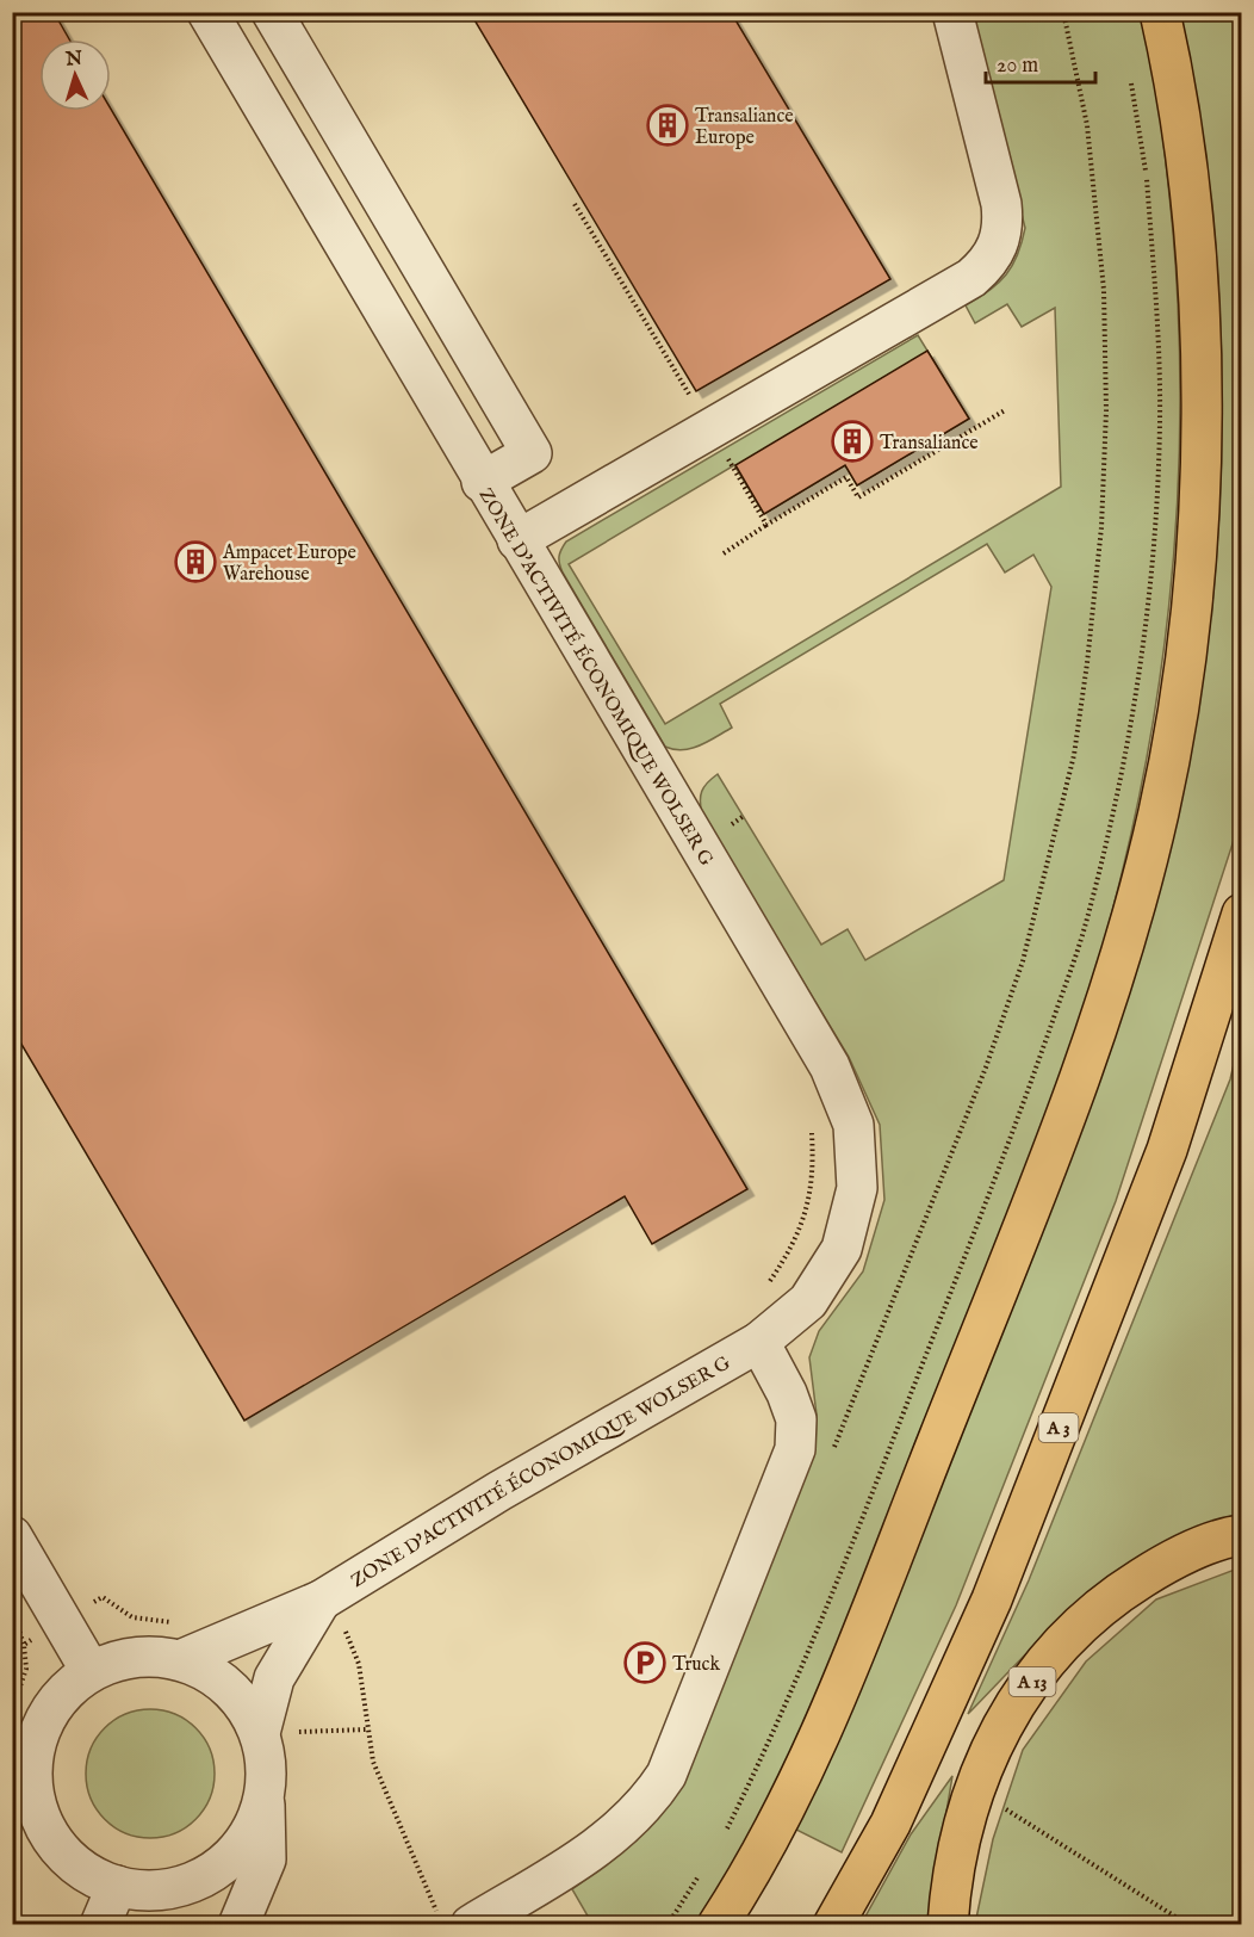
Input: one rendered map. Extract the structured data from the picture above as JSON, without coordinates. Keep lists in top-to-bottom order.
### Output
{
  "streets": {
    "main road": ["A 3", "A 13"],
    "lane": ["ZONE D'ACTIVITÉ ÉCONOMIQUE WOLSER G"]
  },
  "places": {
    "building": ["Transaliance Europe", "Transaliance", "Ampacet Europe Warehouse"],
    "parking": ["Truck"]
  },
  "scale_bar": "20 m",
  "north": "top"
}
